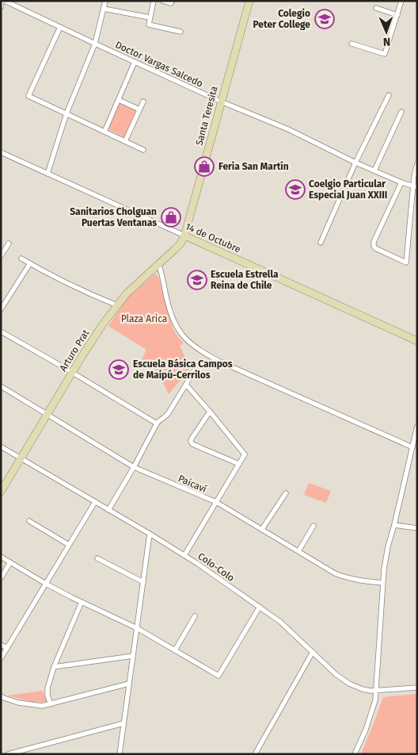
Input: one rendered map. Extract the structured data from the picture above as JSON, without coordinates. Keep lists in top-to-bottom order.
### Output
{
  "streets": {
    "street": [
      "Doctor Vargas Salcedo",
      "Santa Teresita",
      "14 de Octubre",
      "Arturo Prat",
      "Paicaví",
      "Colo-Colo"
    ]
  },
  "crossings": [
    ["Doctor Vargas Salcedo", "Santa Teresita"],
    ["Santa Teresita", "14 de Octubre"],
    ["Santa Teresita", "Arturo Prat"],
    ["14 de Octubre", "Arturo Prat"],
    ["Arturo Prat", "Paicaví"],
    ["Arturo Prat", "Colo-Colo"]
  ],
  "parks": ["Plaza Arica"],
  "places": {
    "school or university": [
      "Colegio Peter College",
      "Coelgio Particular Especial Juan XXIII",
      "Escuela Estrella Reina de Chile",
      "Escuela Básica Campos de Maipú-Cerrilos"
    ],
    "shop": ["Feria San Martín", "Sanitarios Cholguan Puertas Ventanas"]
  },
  "north": "bottom"
}
